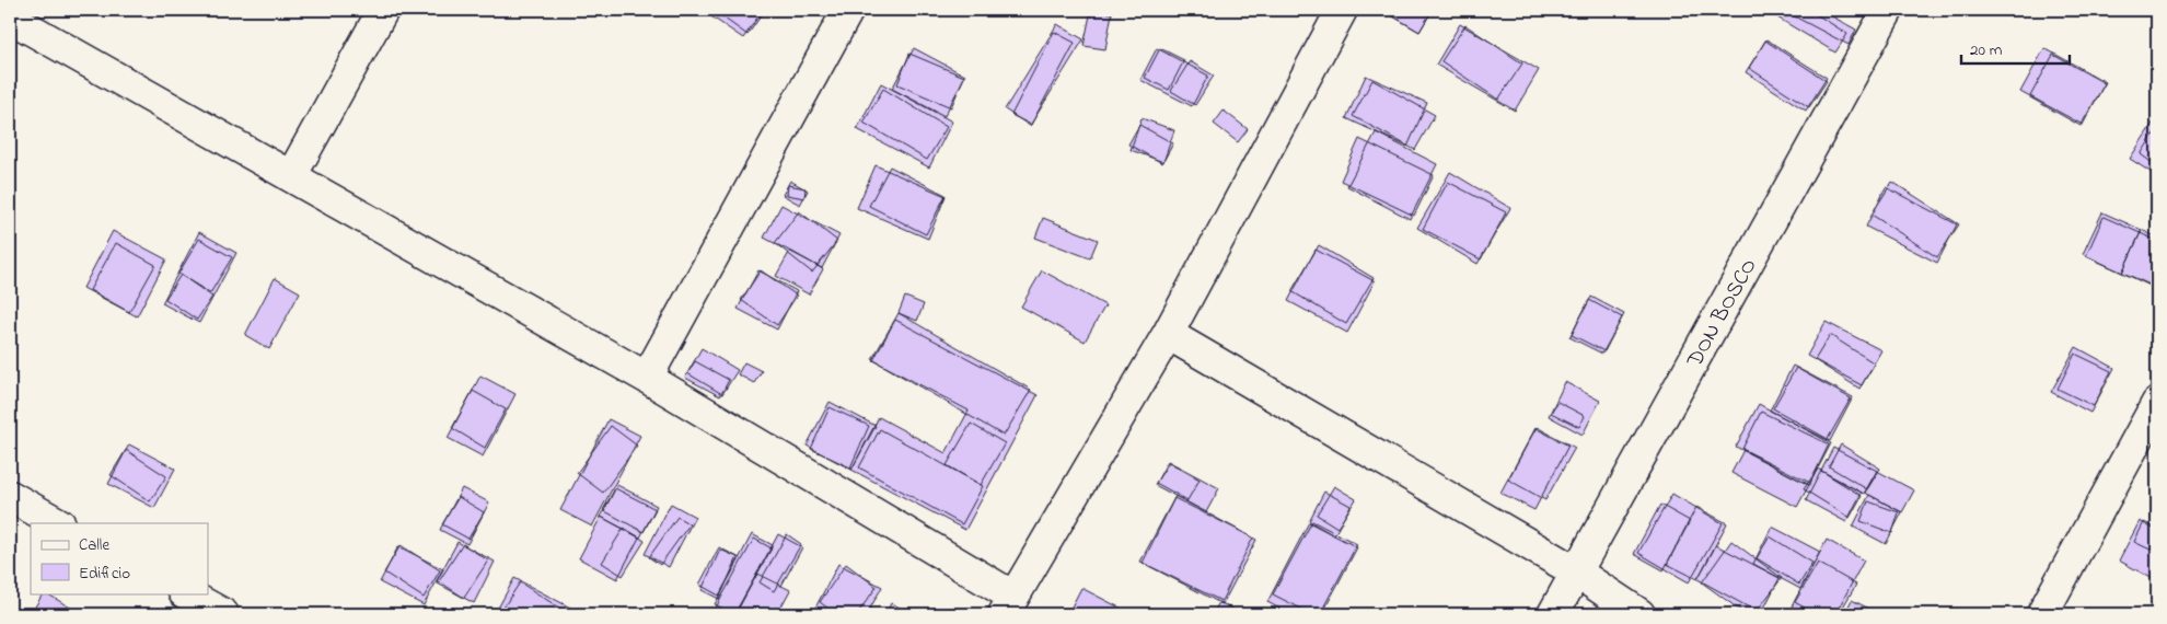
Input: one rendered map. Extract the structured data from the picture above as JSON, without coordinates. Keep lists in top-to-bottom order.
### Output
{
  "streets": {
    "street": ["DON BOSCO"]
  },
  "legend": ["Calle", "Edificio"],
  "scale_bar": "20 m"
}
